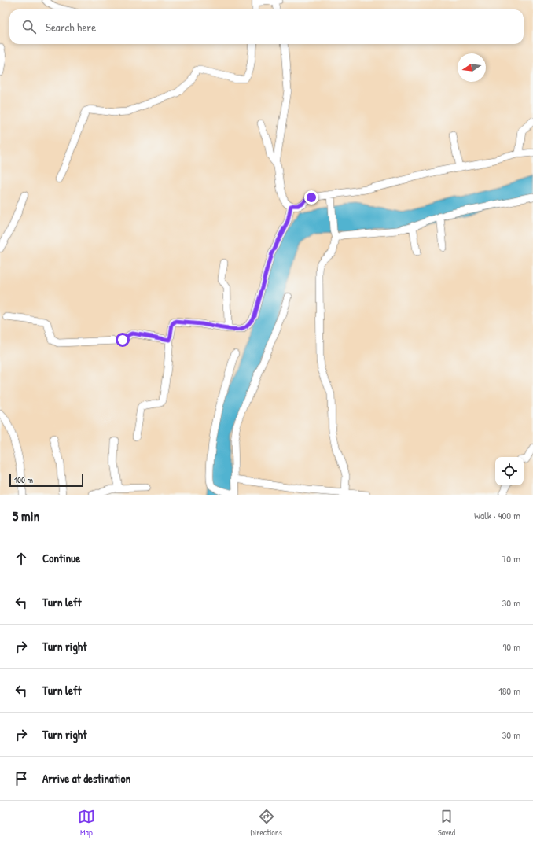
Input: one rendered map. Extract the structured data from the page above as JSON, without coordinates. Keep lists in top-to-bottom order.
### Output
{
  "scale_bar": "100 m",
  "north": "left",
  "page": {
    "search": "Search here",
    "scale": "100 m",
    "heading": ["5 min", "Walk · 400 m"],
    "list": [
      ["Continue", "70 m"],
      ["Turn left", "30 m"],
      ["Turn right", "90 m"],
      ["Turn left", "180 m"],
      ["Turn right", "30 m"],
      "Arrive at destination"
    ],
    "nav": ["Map", "Directions", "Saved"]
  }
}
